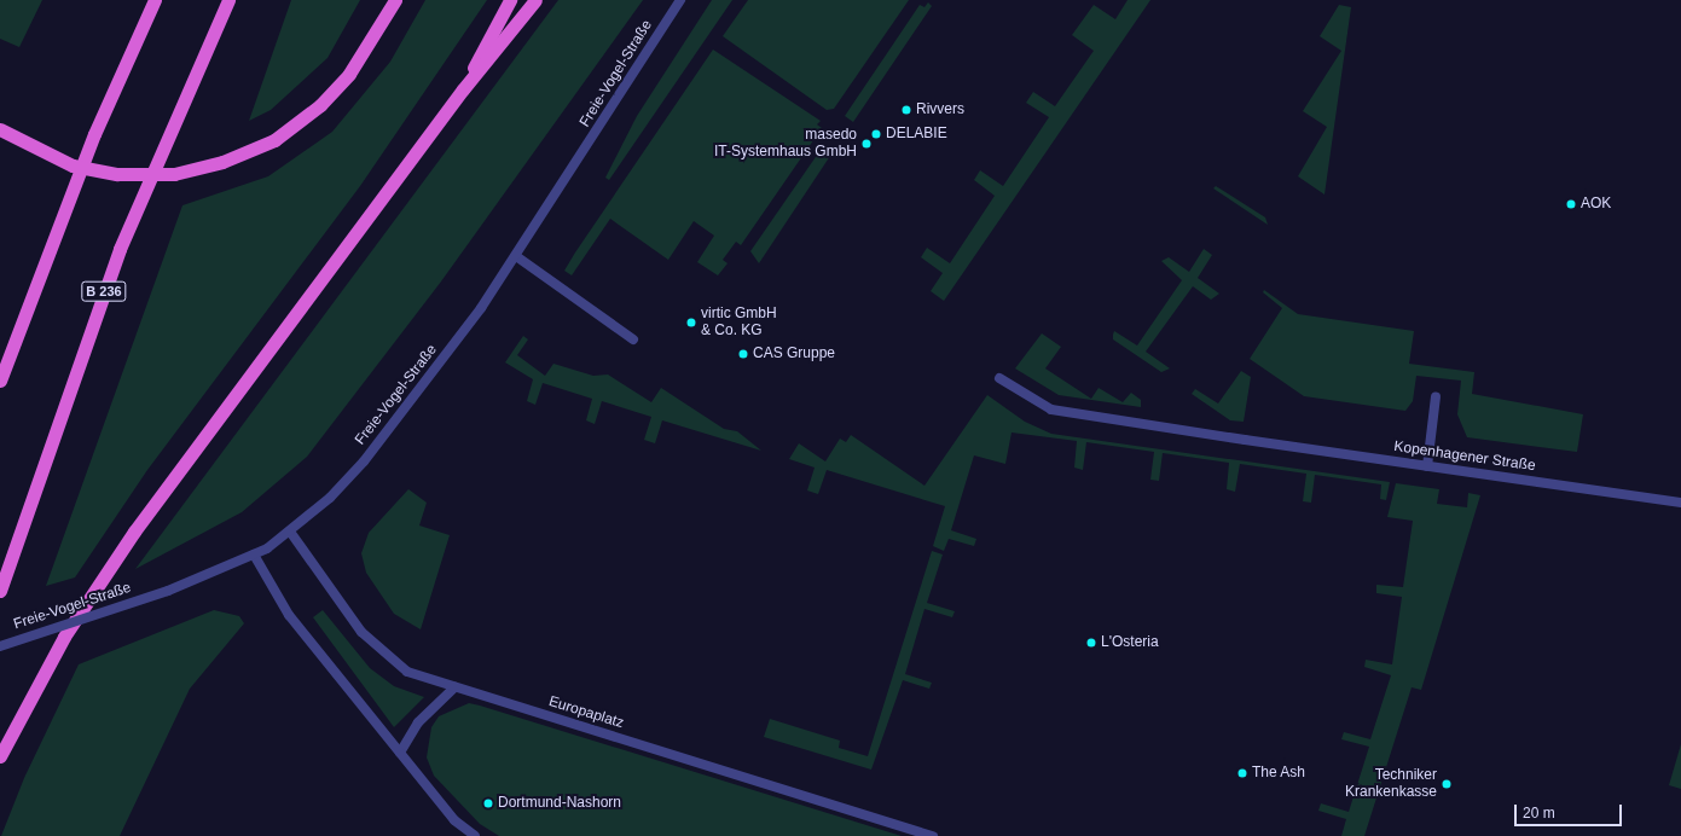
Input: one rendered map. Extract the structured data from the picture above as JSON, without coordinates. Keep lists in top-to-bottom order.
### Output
{
  "streets": {
    "highway": ["B 236"],
    "street": ["Freie-Vogel-Straße", "Kopenhagener Straße", "Europaplatz"]
  },
  "crossings": [
    ["Freie-Vogel-Straße", "Europaplatz"]
  ],
  "places": [
    "Rivvers",
    "DELABIE",
    "masedo IT-Systemhaus GmbH",
    "AOK",
    "virtic GmbH & Co. KG",
    "CAS Gruppe",
    "L'Osteria",
    "The Ash",
    "Techniker Krankenkasse",
    "Dortmund-Nashorn"
  ],
  "scale_bar": "20 m"
}
